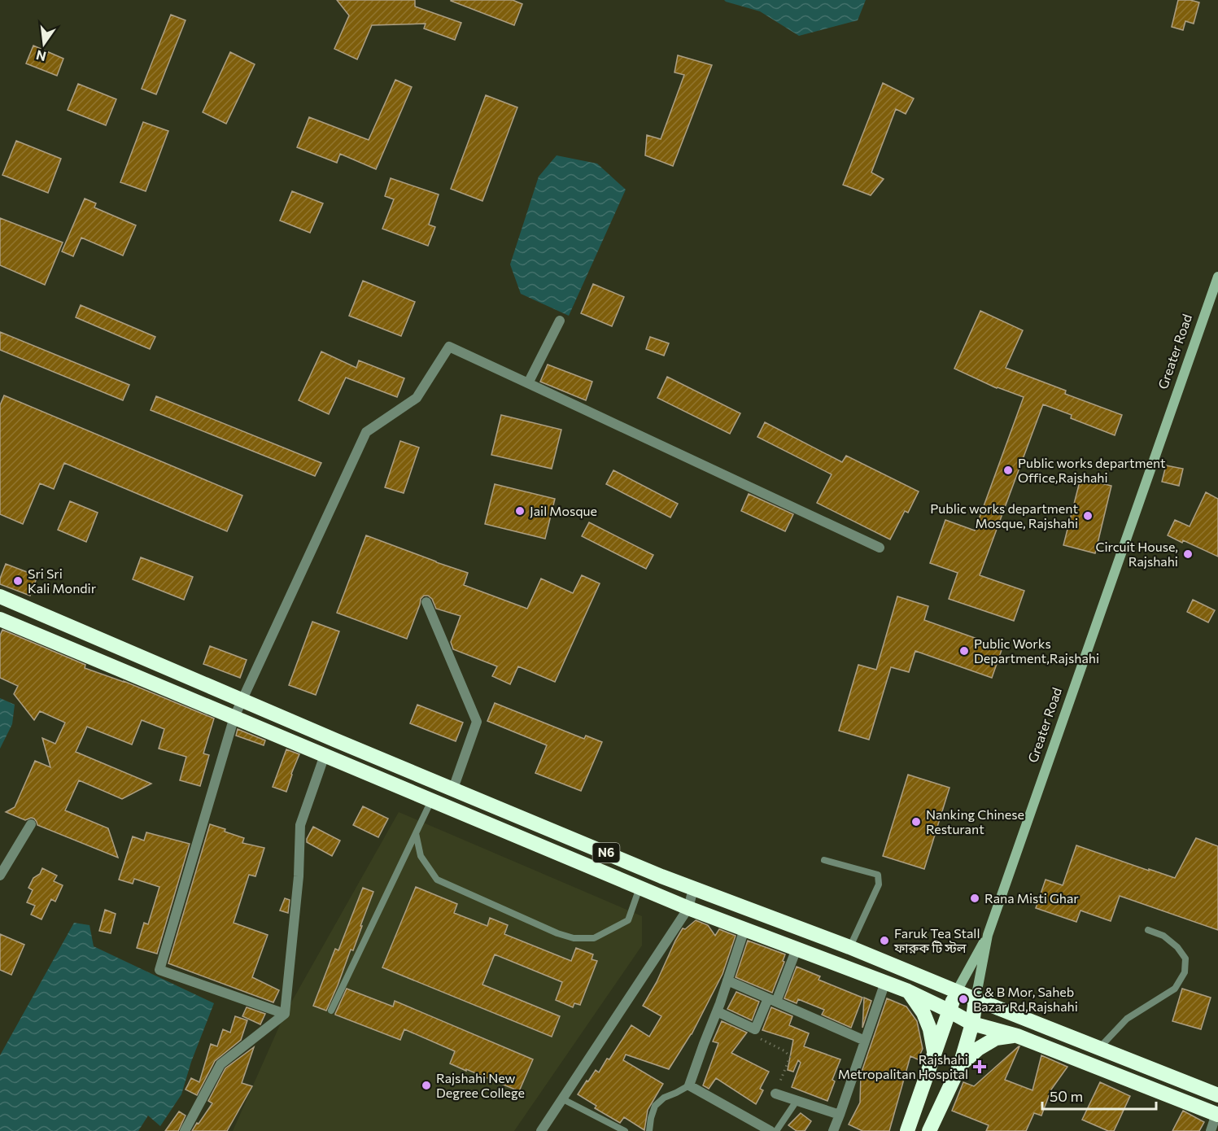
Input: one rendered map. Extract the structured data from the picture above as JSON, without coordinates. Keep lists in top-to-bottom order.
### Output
{
  "streets": {
    "highway": ["Greater Road", "N6"]
  },
  "crossings": [
    ["Greater Road", "N6"]
  ],
  "places": {
    "other": [
      "Public works department Office,Rajshahi",
      "Jail Mosque",
      "Public works department Mosque, Rajshahi",
      "Circuit House, Rajshahi",
      "Sri Sri Kali Mondir",
      "Public Works Department,Rajshahi",
      "Nanking Chinese Resturant",
      "Rana Misti Ghar",
      "Faruk Tea Stall ফারুক টি স্টল",
      "C & B Mor, Saheb Bazar Rd,Rajshahi",
      "Rajshahi New Degree College"
    ],
    "health": ["Rajshahi Metropalitan Hospital"]
  },
  "scale_bar": "50 m",
  "north": "bottom"
}
